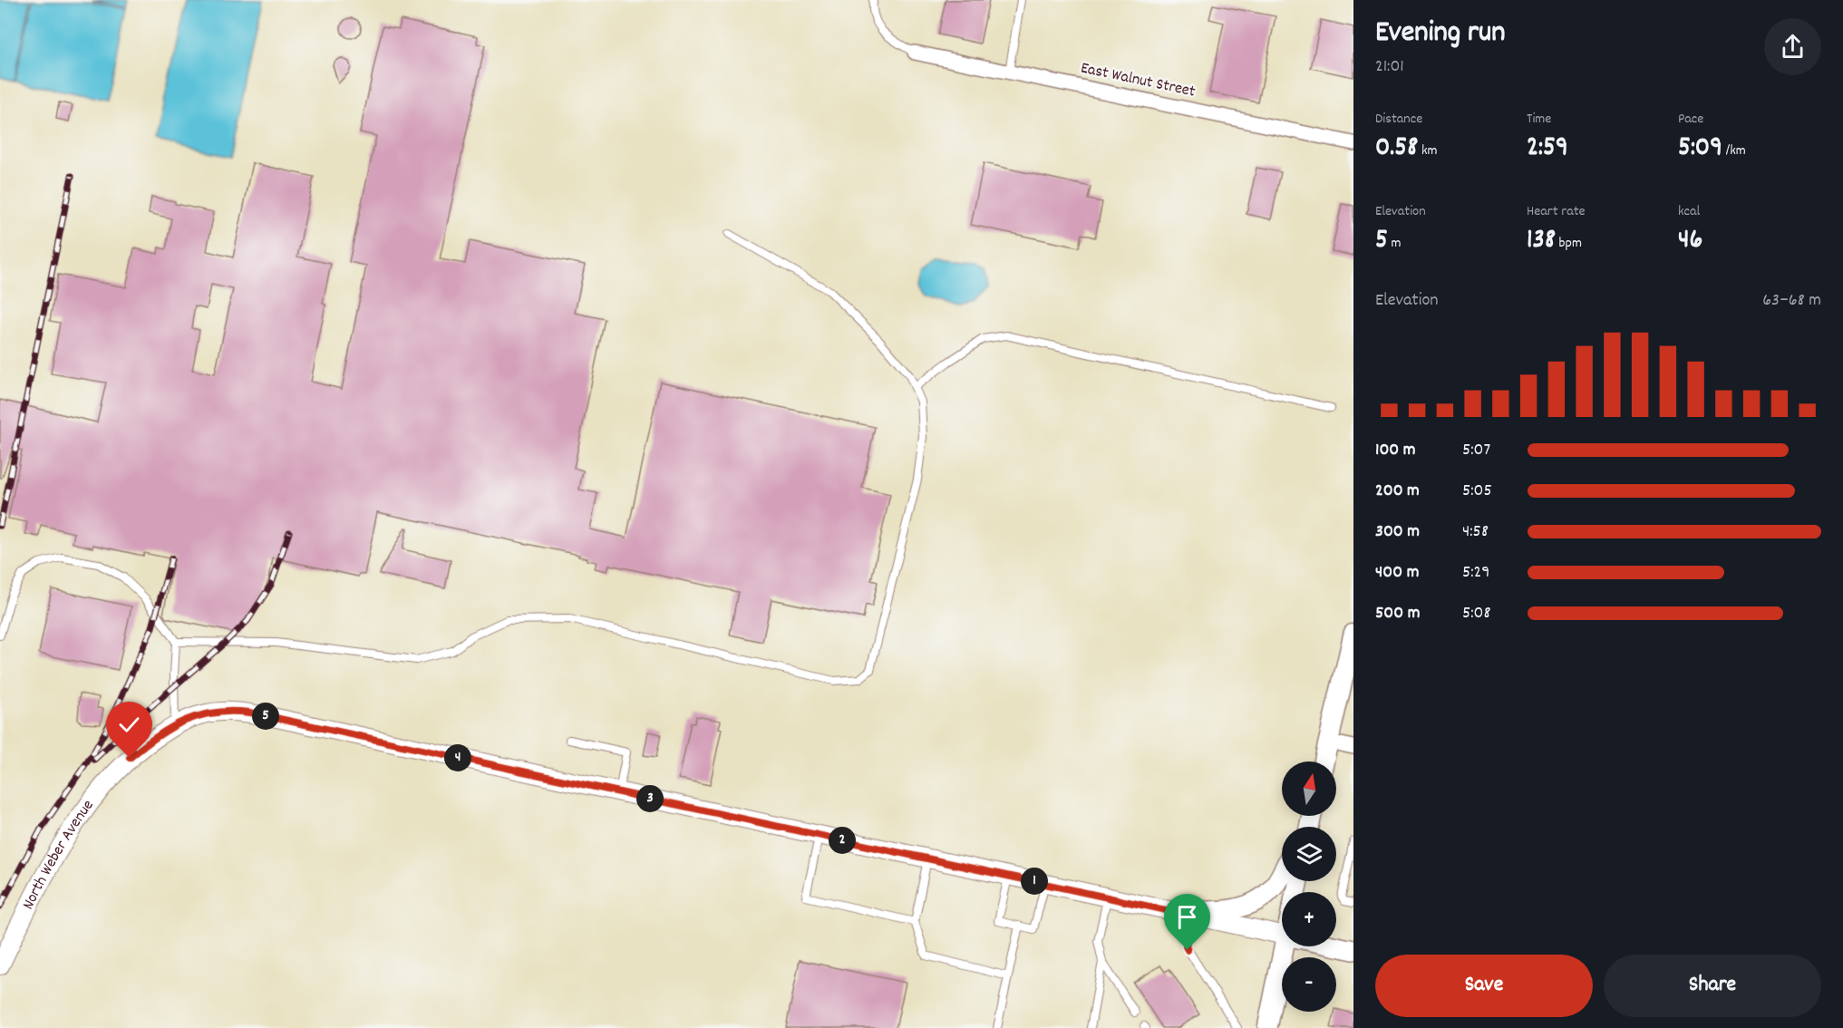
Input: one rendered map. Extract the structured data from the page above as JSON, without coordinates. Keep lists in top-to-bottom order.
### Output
{
  "streets": {
    "street": ["East Walnut Street", "North Weber Avenue"]
  },
  "north": "top",
  "page": {
    "heading": ["Evening run", "21:01"],
    "stats": [
      ["Distance", "0.58 km"],
      ["Time", "2:59"],
      ["Pace", "5:09 /km"],
      ["Elevation", "5 m"],
      ["Heart rate", "138 bpm"],
      ["kcal", "46"]
    ],
    "chart": ["Elevation", "63–68 m"],
    "list": [
      {
        "name": "100 m",
        "note": "5:07"
      },
      {
        "name": "200 m",
        "note": "5:05"
      },
      {
        "name": "300 m",
        "note": "4:58"
      },
      {
        "name": "400 m",
        "note": "5:29"
      },
      {
        "name": "500 m",
        "note": "5:08"
      }
    ],
    "pins": [
      "5",
      "4",
      "3",
      "2",
      "1"
    ],
    "map_buttons": ["+", "−"],
    "buttons": ["Save", "Share"]
  }
}
